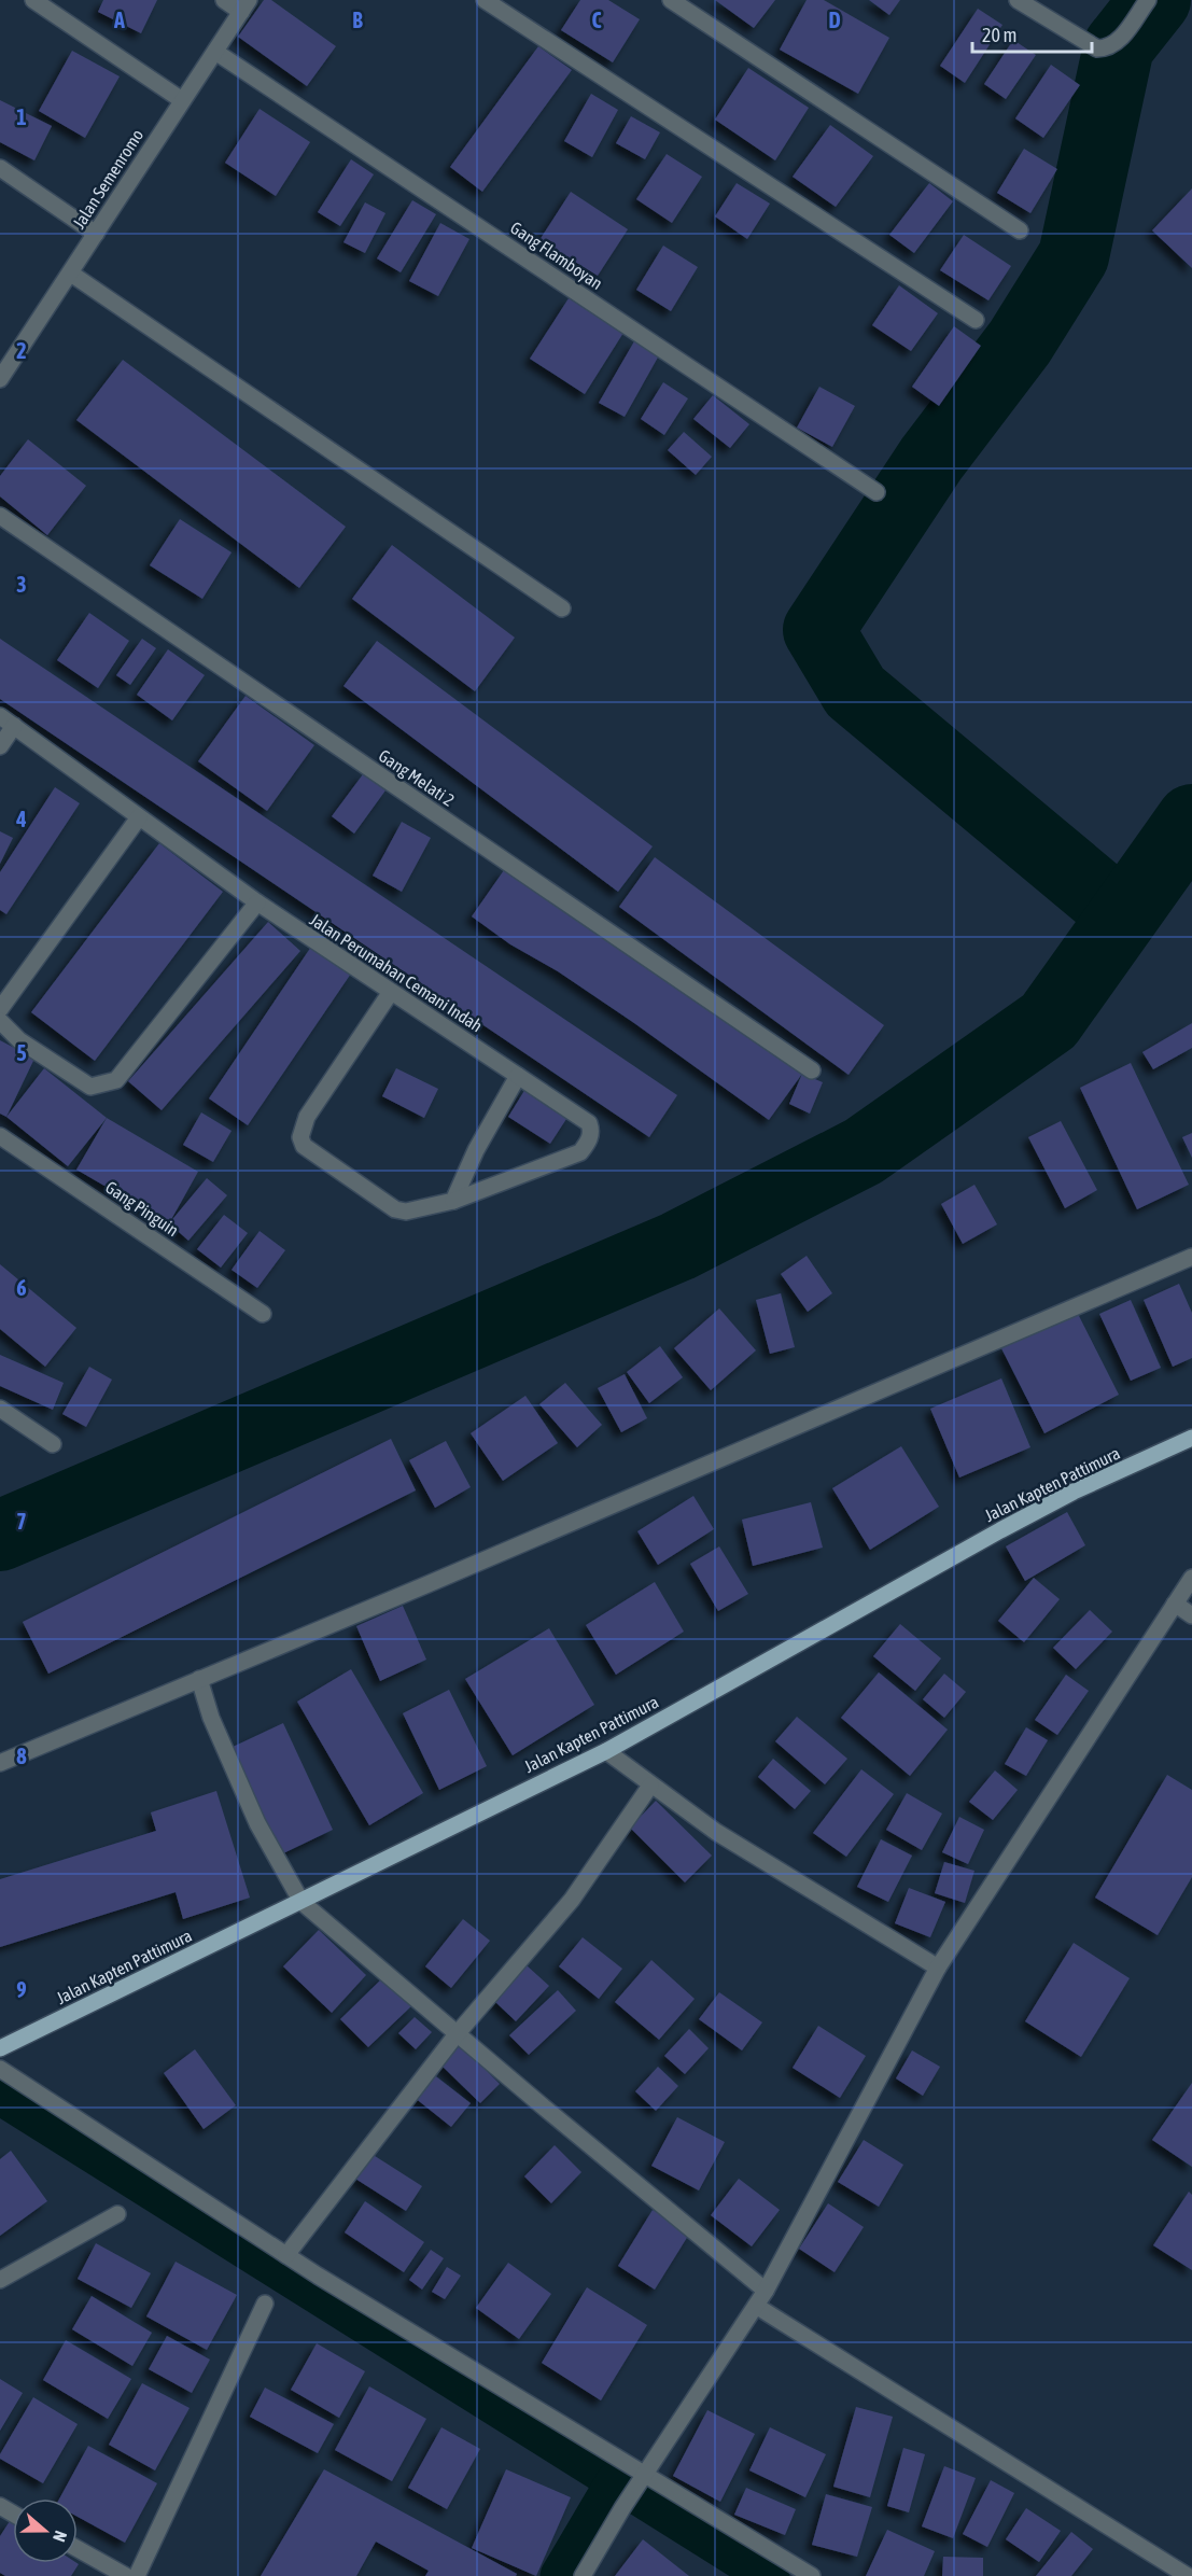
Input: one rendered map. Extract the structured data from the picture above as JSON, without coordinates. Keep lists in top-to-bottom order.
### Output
{
  "streets": {
    "main road": ["Jalan Kapten Pattimura"],
    "street": [
      "Jalan Semenromo",
      "Gang Flamboyan",
      "Gang Melati 2",
      "Jalan Perumahan Cemani Indah",
      "Gang Pinguin"
    ]
  },
  "crossings": [
    ["Jalan Semenromo", "Gang Flamboyan"]
  ],
  "scale_bar": "20 m",
  "north": "right",
  "grid": {
    "columns": [
      "A",
      "B",
      "C",
      "D"
    ],
    "rows": [
      "1",
      "2",
      "3",
      "4",
      "5",
      "6",
      "7",
      "8",
      "9"
    ]
  }
}
